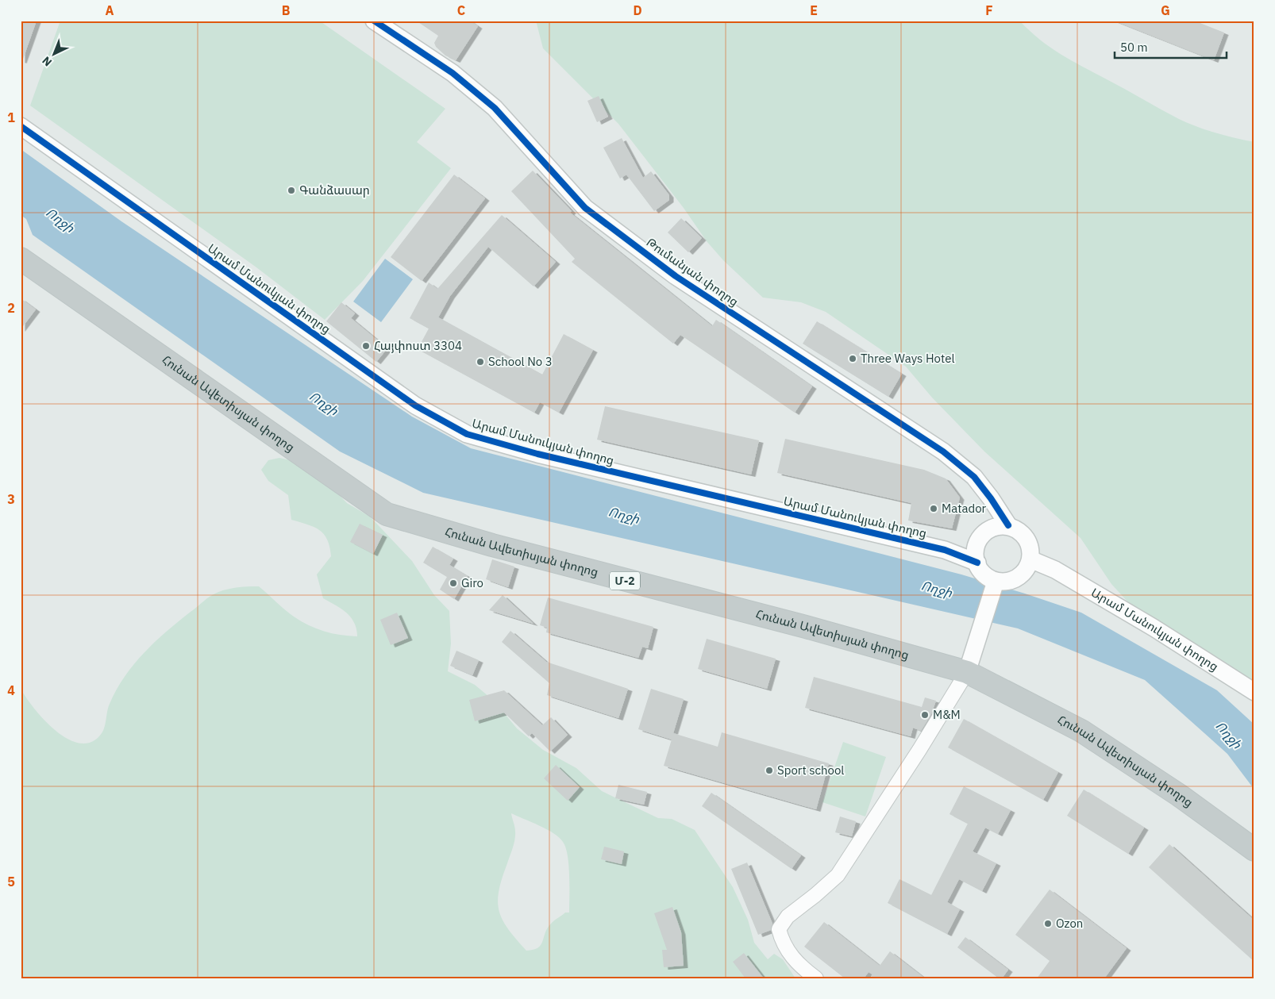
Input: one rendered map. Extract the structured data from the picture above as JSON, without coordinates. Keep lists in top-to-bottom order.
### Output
{
  "streets": {
    "highway": ["Հունան Ավետիսյան փողոց", "Մ-2"],
    "street": ["Թումանյան փողոց", "Արամ Մանուկյան փողոց"]
  },
  "crossings": [
    ["Թումանյան փողոց", "Արամ Մանուկյան փողոց"]
  ],
  "water": ["Ողջի"],
  "places": [
    "Գանձասար",
    "Հայփոստ 3304",
    "Three Ways Hotel",
    "School No 3",
    "Matador",
    "Giro",
    "M&M",
    "Sport school",
    "Ozon"
  ],
  "scale_bar": "50 m",
  "north": "bottom left",
  "grid": {
    "columns": [
      "A",
      "B",
      "C",
      "D",
      "E",
      "F",
      "G"
    ],
    "rows": [
      "1",
      "2",
      "3",
      "4",
      "5"
    ]
  }
}
